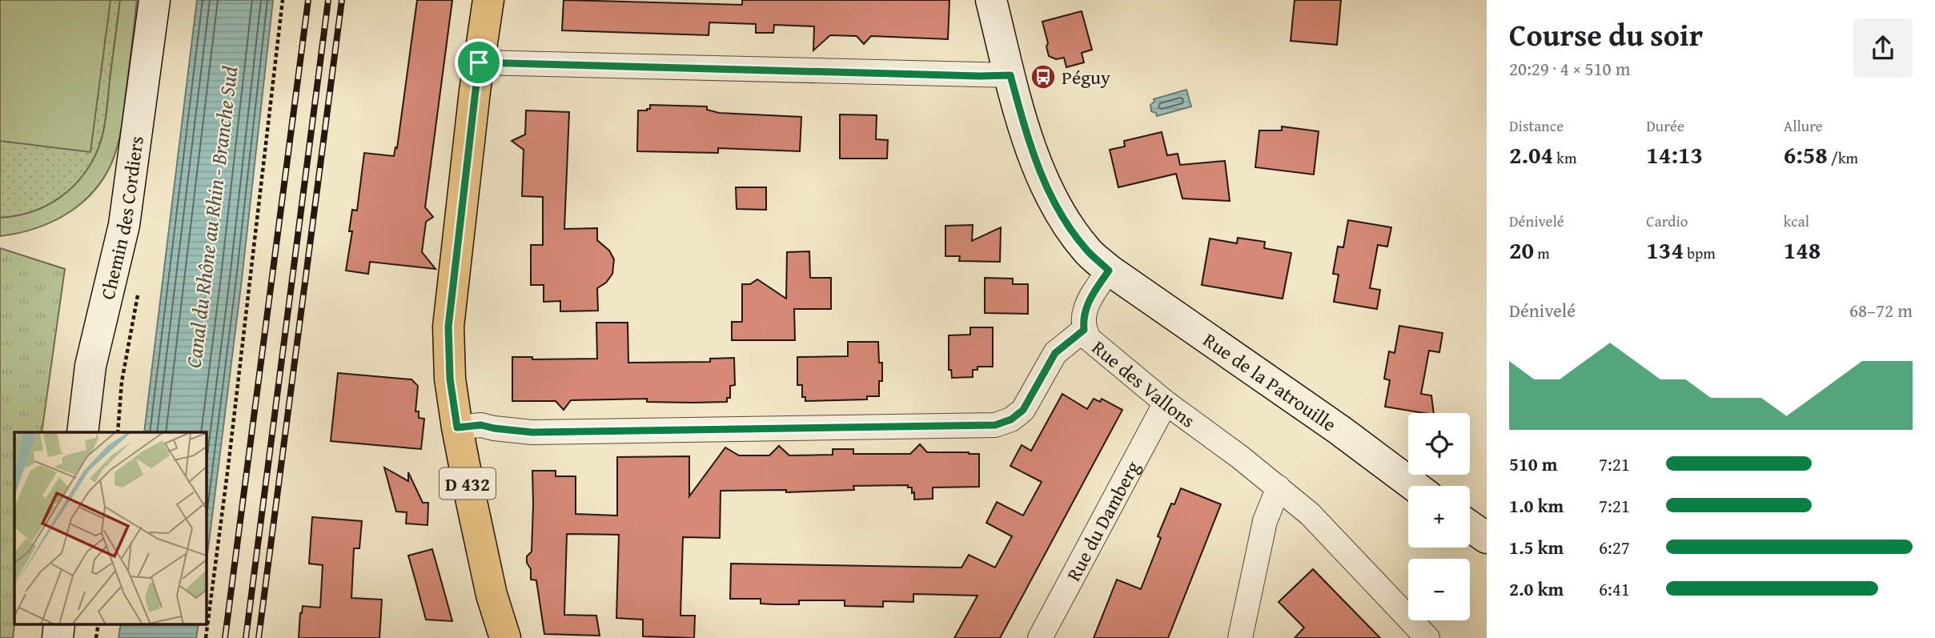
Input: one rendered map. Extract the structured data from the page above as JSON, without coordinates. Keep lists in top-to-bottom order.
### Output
{
  "streets": {
    "main road": ["D 432"],
    "street": [
      "Chemin des Cordiers",
      "Rue de la Patrouille",
      "Rue des Vallons",
      "Rue du Damberg"
    ]
  },
  "crossings": [
    ["Rue de la Patrouille", "Rue des Vallons"],
    ["Rue des Vallons", "Rue du Damberg"]
  ],
  "water": ["Canal du Rhône au Rhin - Branche Sud"],
  "places": {
    "bus stop": ["Péguy"]
  },
  "page": {
    "heading": ["Course du soir", "20:29 · 4 × 510 m"],
    "stats": [
      ["Distance", "2.04 km"],
      ["Durée", "14:13"],
      ["Allure", "6:58 /km"],
      ["Dénivelé", "20 m"],
      ["Cardio", "134 bpm"],
      ["kcal", "148"]
    ],
    "chart": ["Dénivelé", "68–72 m"],
    "map_buttons": ["+", "−"],
    "list": [
      {
        "name": "510 m",
        "note": "7:21"
      },
      {
        "name": "1.0 km",
        "note": "7:21"
      },
      {
        "name": "1.5 km",
        "note": "6:27"
      },
      {
        "name": "2.0 km",
        "note": "6:41"
      }
    ]
  }
}
